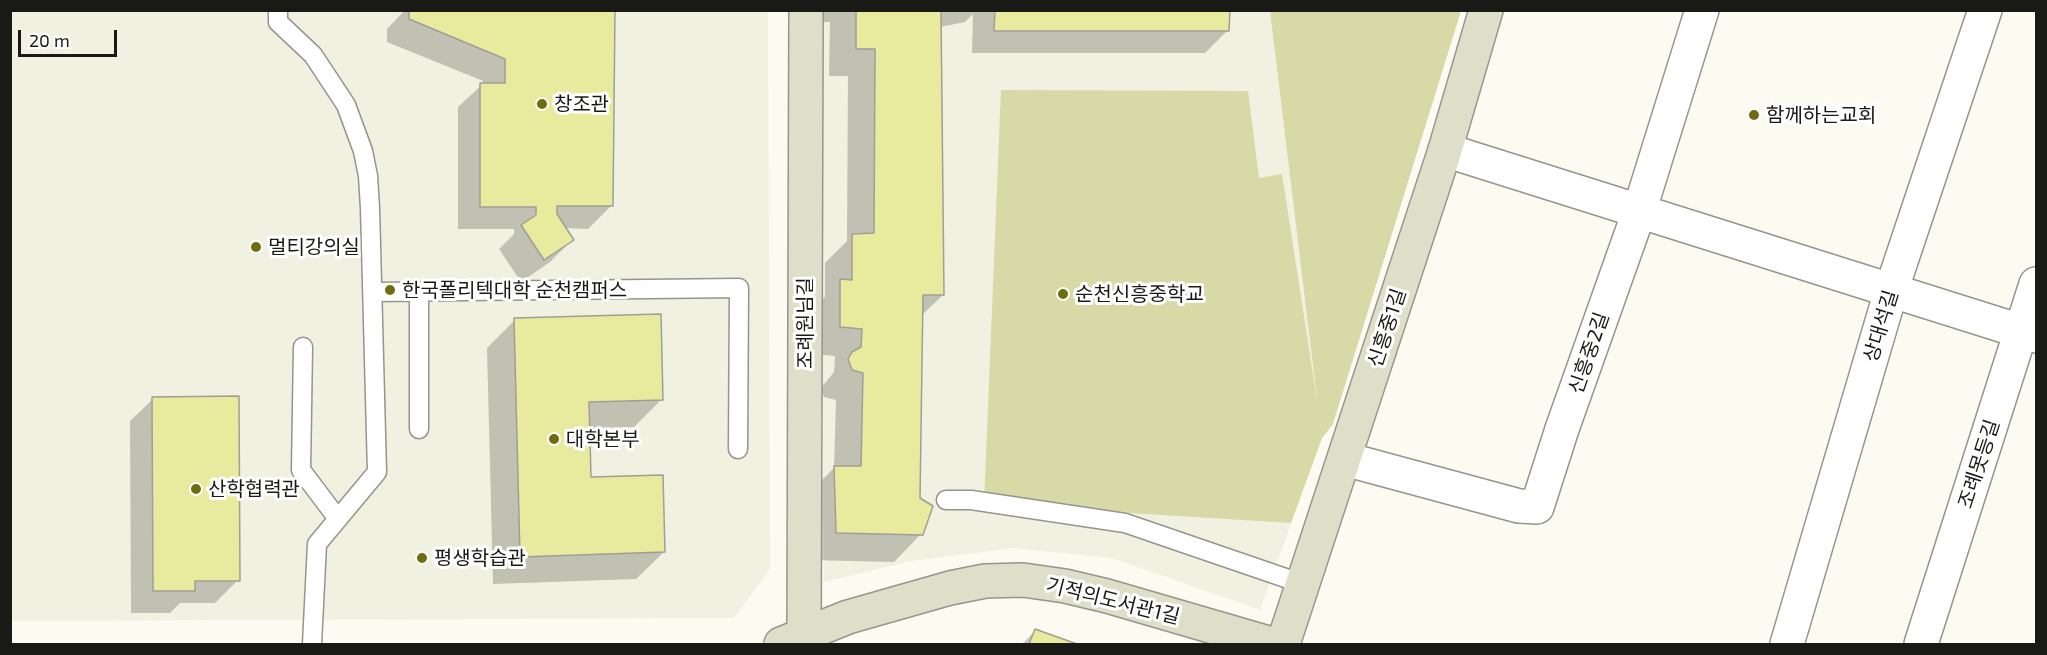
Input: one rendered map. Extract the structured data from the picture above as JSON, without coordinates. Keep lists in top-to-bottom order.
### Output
{
  "streets": {
    "street": [
      "조례원님길",
      "상대석길",
      "신흥중1길",
      "신흥중2길",
      "조례못등길",
      "기적의도서관1길"
    ]
  },
  "crossings": [
    ["조례원님길", "기적의도서관1길"],
    ["신흥중1길", "신흥중2길"]
  ],
  "places": [
    "창조관",
    "함께하는교회",
    "멀티강의실",
    "한국폴리텍대학 순천캠퍼스",
    "순천신흥중학교",
    "대학본부",
    "산학협력관",
    "평생학습관"
  ],
  "scale_bar": "20 m"
}
